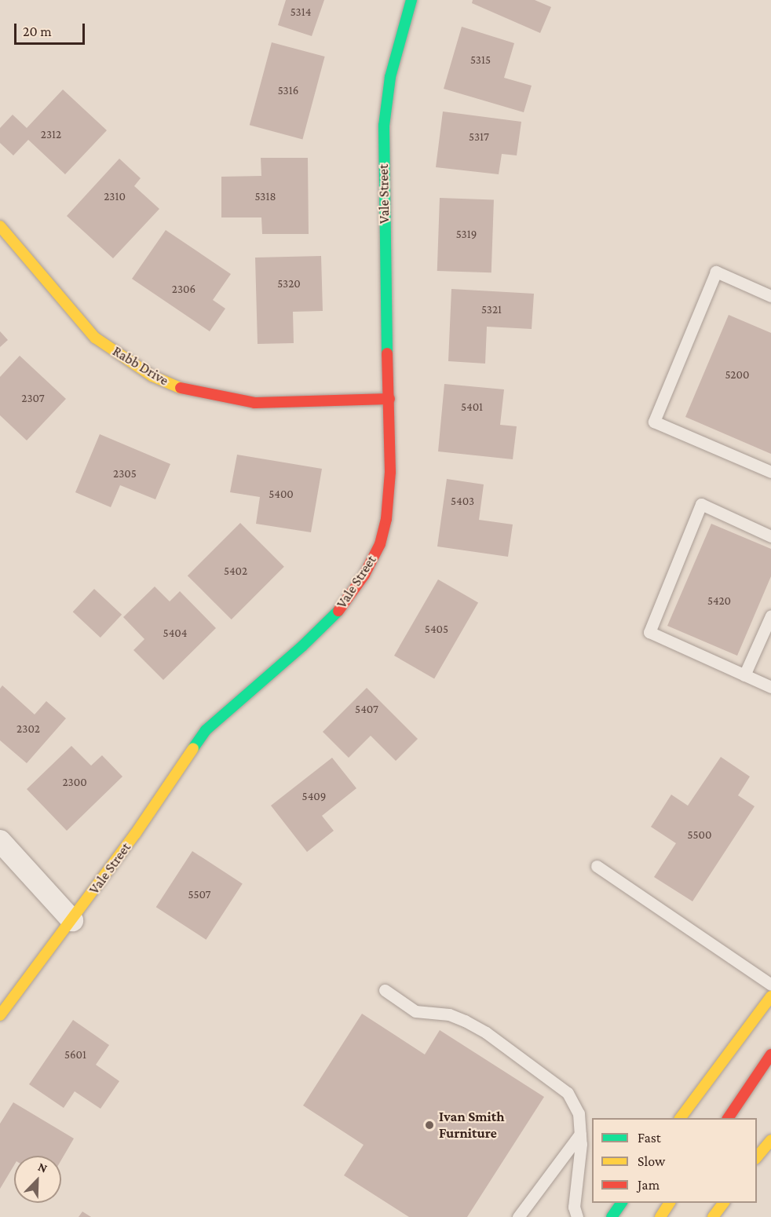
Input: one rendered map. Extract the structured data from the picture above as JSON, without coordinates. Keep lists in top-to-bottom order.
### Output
{
  "streets": {
    "main road": ["Vale Street", "Rabb Drive"]
  },
  "crossings": [
    ["Vale Street", "Rabb Drive"]
  ],
  "places": ["Ivan Smith Furniture"],
  "house_numbers": [
    "5314",
    "5315",
    "5316",
    "2312",
    "5317",
    "2310",
    "5318",
    "5319",
    "5320",
    "2306",
    "5321",
    "5200",
    "2307",
    "5401",
    "2305",
    "5400",
    "5403",
    "5402",
    "5420",
    "5405",
    "5404",
    "5407",
    "2302",
    "2300",
    "5409",
    "5500",
    "5507",
    "5601"
  ],
  "legend": ["Fast", "Slow", "Jam"],
  "scale_bar": "20 m",
  "north": "top right"
}
